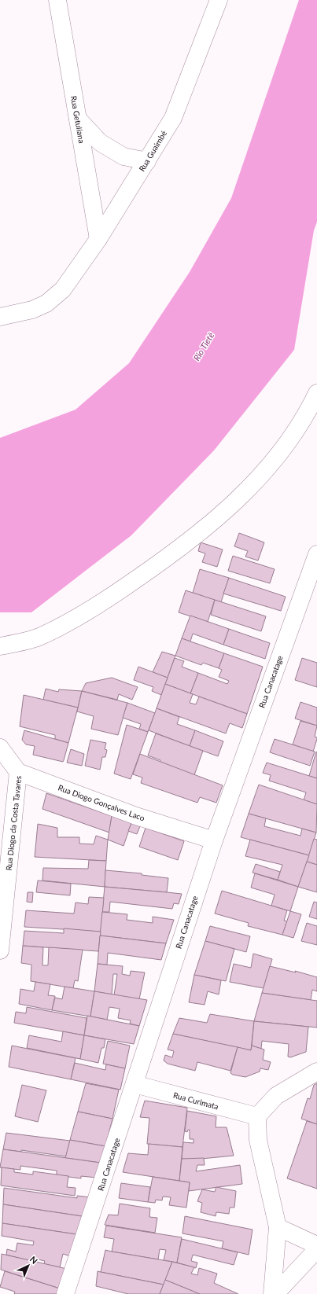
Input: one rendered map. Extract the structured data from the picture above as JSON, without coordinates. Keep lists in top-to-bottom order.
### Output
{
  "streets": {
    "street": [
      "Rua Getuliana",
      "Rua Guaimbé",
      "Rua Canacatage",
      "Rua Diogo Gonçalves Laco",
      "Rua Diogo da Costa Tavares",
      "Rua Curimata"
    ]
  },
  "crossings": [
    ["Rua Getuliana", "Rua Guaimbé"],
    ["Rua Canacatage", "Rua Diogo Gonçalves Laco"],
    ["Rua Canacatage", "Rua Curimata"],
    ["Rua Diogo Gonçalves Laco", "Rua Diogo da Costa Tavares"]
  ],
  "water": ["Rio Tietê"],
  "north": "top right"
}
